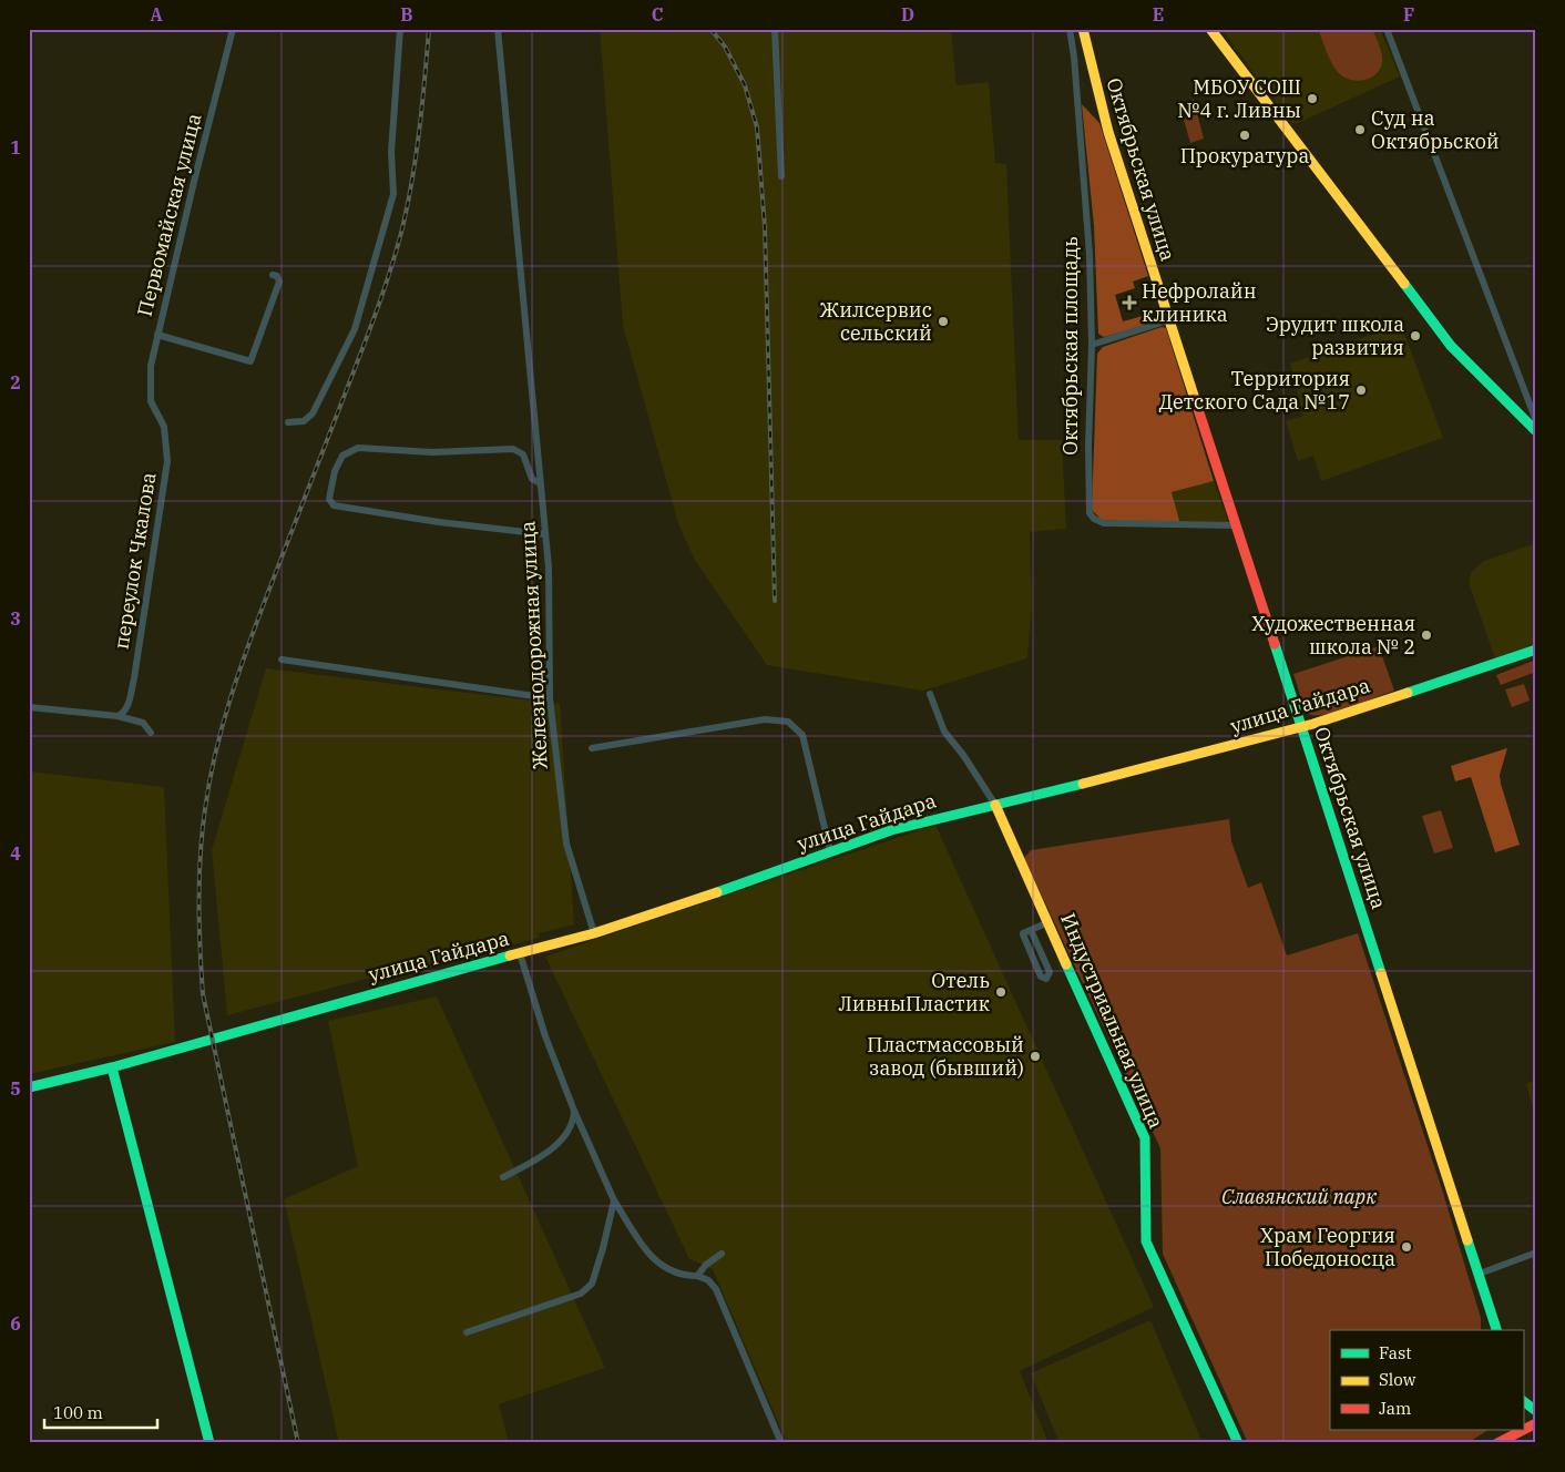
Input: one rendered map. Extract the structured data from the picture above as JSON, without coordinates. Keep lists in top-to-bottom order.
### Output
{
  "streets": {
    "street": [
      "Октябрьская улица",
      "Первомайская улица",
      "Октябрьская площадь",
      "переулок Чкалова",
      "Железнодорожная улица",
      "улица Гайдара",
      "Индустриальная улица"
    ]
  },
  "crossings": [
    ["Октябрьская улица", "Октябрьская площадь"],
    ["Октябрьская улица", "улица Гайдара"],
    ["Первомайская улица", "переулок Чкалова"],
    ["Железнодорожная улица", "улица Гайдара"],
    ["улица Гайдара", "Индустриальная улица"]
  ],
  "parks": ["Славянский парк"],
  "places": {
    "other": [
      "МБОУ СОШ №4 г. Ливны",
      "Суд на Октябрьской",
      "Прокуратура",
      "Жилсервис сельский",
      "Эрудит школа развития",
      "Территория Детского Сада №17",
      "Художественная школа № 2",
      "Отель ЛивныПластик",
      "Пластмассовый завод (бывший)",
      "Храм Георгия Победоносца"
    ],
    "health": ["Нефролайн клиника"]
  },
  "legend": ["Fast", "Slow", "Jam"],
  "scale_bar": "100 m",
  "grid": {
    "columns": [
      "A",
      "B",
      "C",
      "D",
      "E",
      "F"
    ],
    "rows": [
      "1",
      "2",
      "3",
      "4",
      "5",
      "6"
    ]
  }
}
